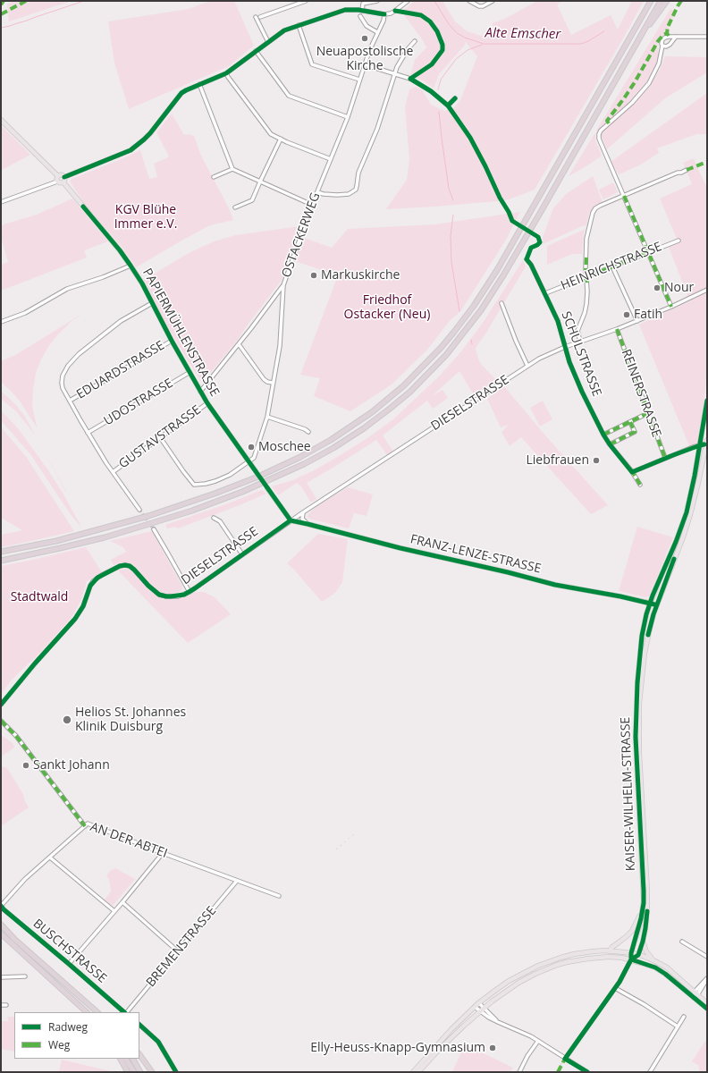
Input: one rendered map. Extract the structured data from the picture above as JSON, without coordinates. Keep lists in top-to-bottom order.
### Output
{
  "streets": {
    "main road": ["PAPIERMÜHLENSTRASSE", "FRANZ-LENZE-STRASSE", "KAISER-WILHELM-STRASSE"],
    "street": [
      "OSTACKERWEG",
      "HEINRICHSTRASSE",
      "SCHULSTRASSE",
      "EDUARDSTRASSE",
      "REINERSTRASSE",
      "UDOSTRASSE",
      "DIESELSTRASSE",
      "GUSTAVSTRASSE",
      "AN DER ABTEI",
      "BREMENSTRASSE",
      "BUSCHSTRASSE"
    ]
  },
  "crossings": [
    ["OSTACKERWEG", "PAPIERMÜHLENSTRASSE"],
    ["HEINRICHSTRASSE", "SCHULSTRASSE"],
    ["PAPIERMÜHLENSTRASSE", "EDUARDSTRASSE"],
    ["PAPIERMÜHLENSTRASSE", "UDOSTRASSE"],
    ["PAPIERMÜHLENSTRASSE", "GUSTAVSTRASSE"],
    ["SCHULSTRASSE", "DIESELSTRASSE"],
    ["REINERSTRASSE", "DIESELSTRASSE"],
    ["DIESELSTRASSE", "FRANZ-LENZE-STRASSE"],
    ["FRANZ-LENZE-STRASSE", "KAISER-WILHELM-STRASSE"],
    ["AN DER ABTEI", "BREMENSTRASSE"]
  ],
  "water": ["Alte Emscher"],
  "parks": ["KGV Blühe Immer e.V.", "Friedhof Ostacker (Neu)", "Stadtwald"],
  "places": [
    "Neuapostolische Kirche",
    "Markuskirche",
    "Nour",
    "Fatih",
    "Moschee",
    "Liebfrauen",
    "Helios St. Johannes Klinik Duisburg",
    "Sankt Johann",
    "Elly-Heuss-Knapp-Gymnasium"
  ],
  "legend": ["Radweg", "Weg"]
}
